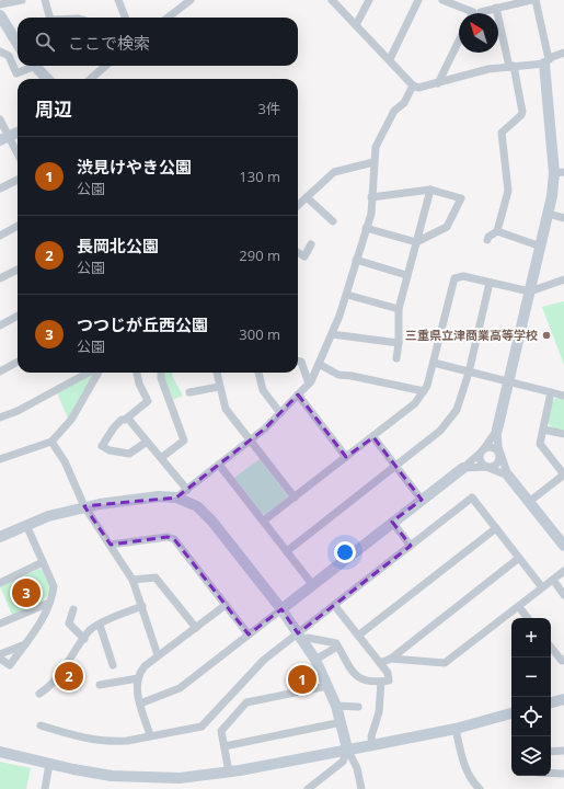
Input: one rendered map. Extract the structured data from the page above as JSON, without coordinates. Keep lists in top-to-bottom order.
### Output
{
  "places": ["三重県立津商業高等学校"],
  "north": "top left",
  "page": {
    "search": "ここで検索",
    "heading": ["周辺", "3件"],
    "list": [
      {
        "mark": "1",
        "name": "渋見けやき公園",
        "note": "公園",
        "value": "130 m"
      },
      {
        "mark": "2",
        "name": "長岡北公園",
        "note": "公園",
        "value": "290 m"
      },
      {
        "mark": "3",
        "name": "つつじが丘西公園",
        "note": "公園",
        "value": "300 m"
      }
    ],
    "pins": ["3", "2", "1"],
    "map_buttons": ["+", "−"]
  }
}
